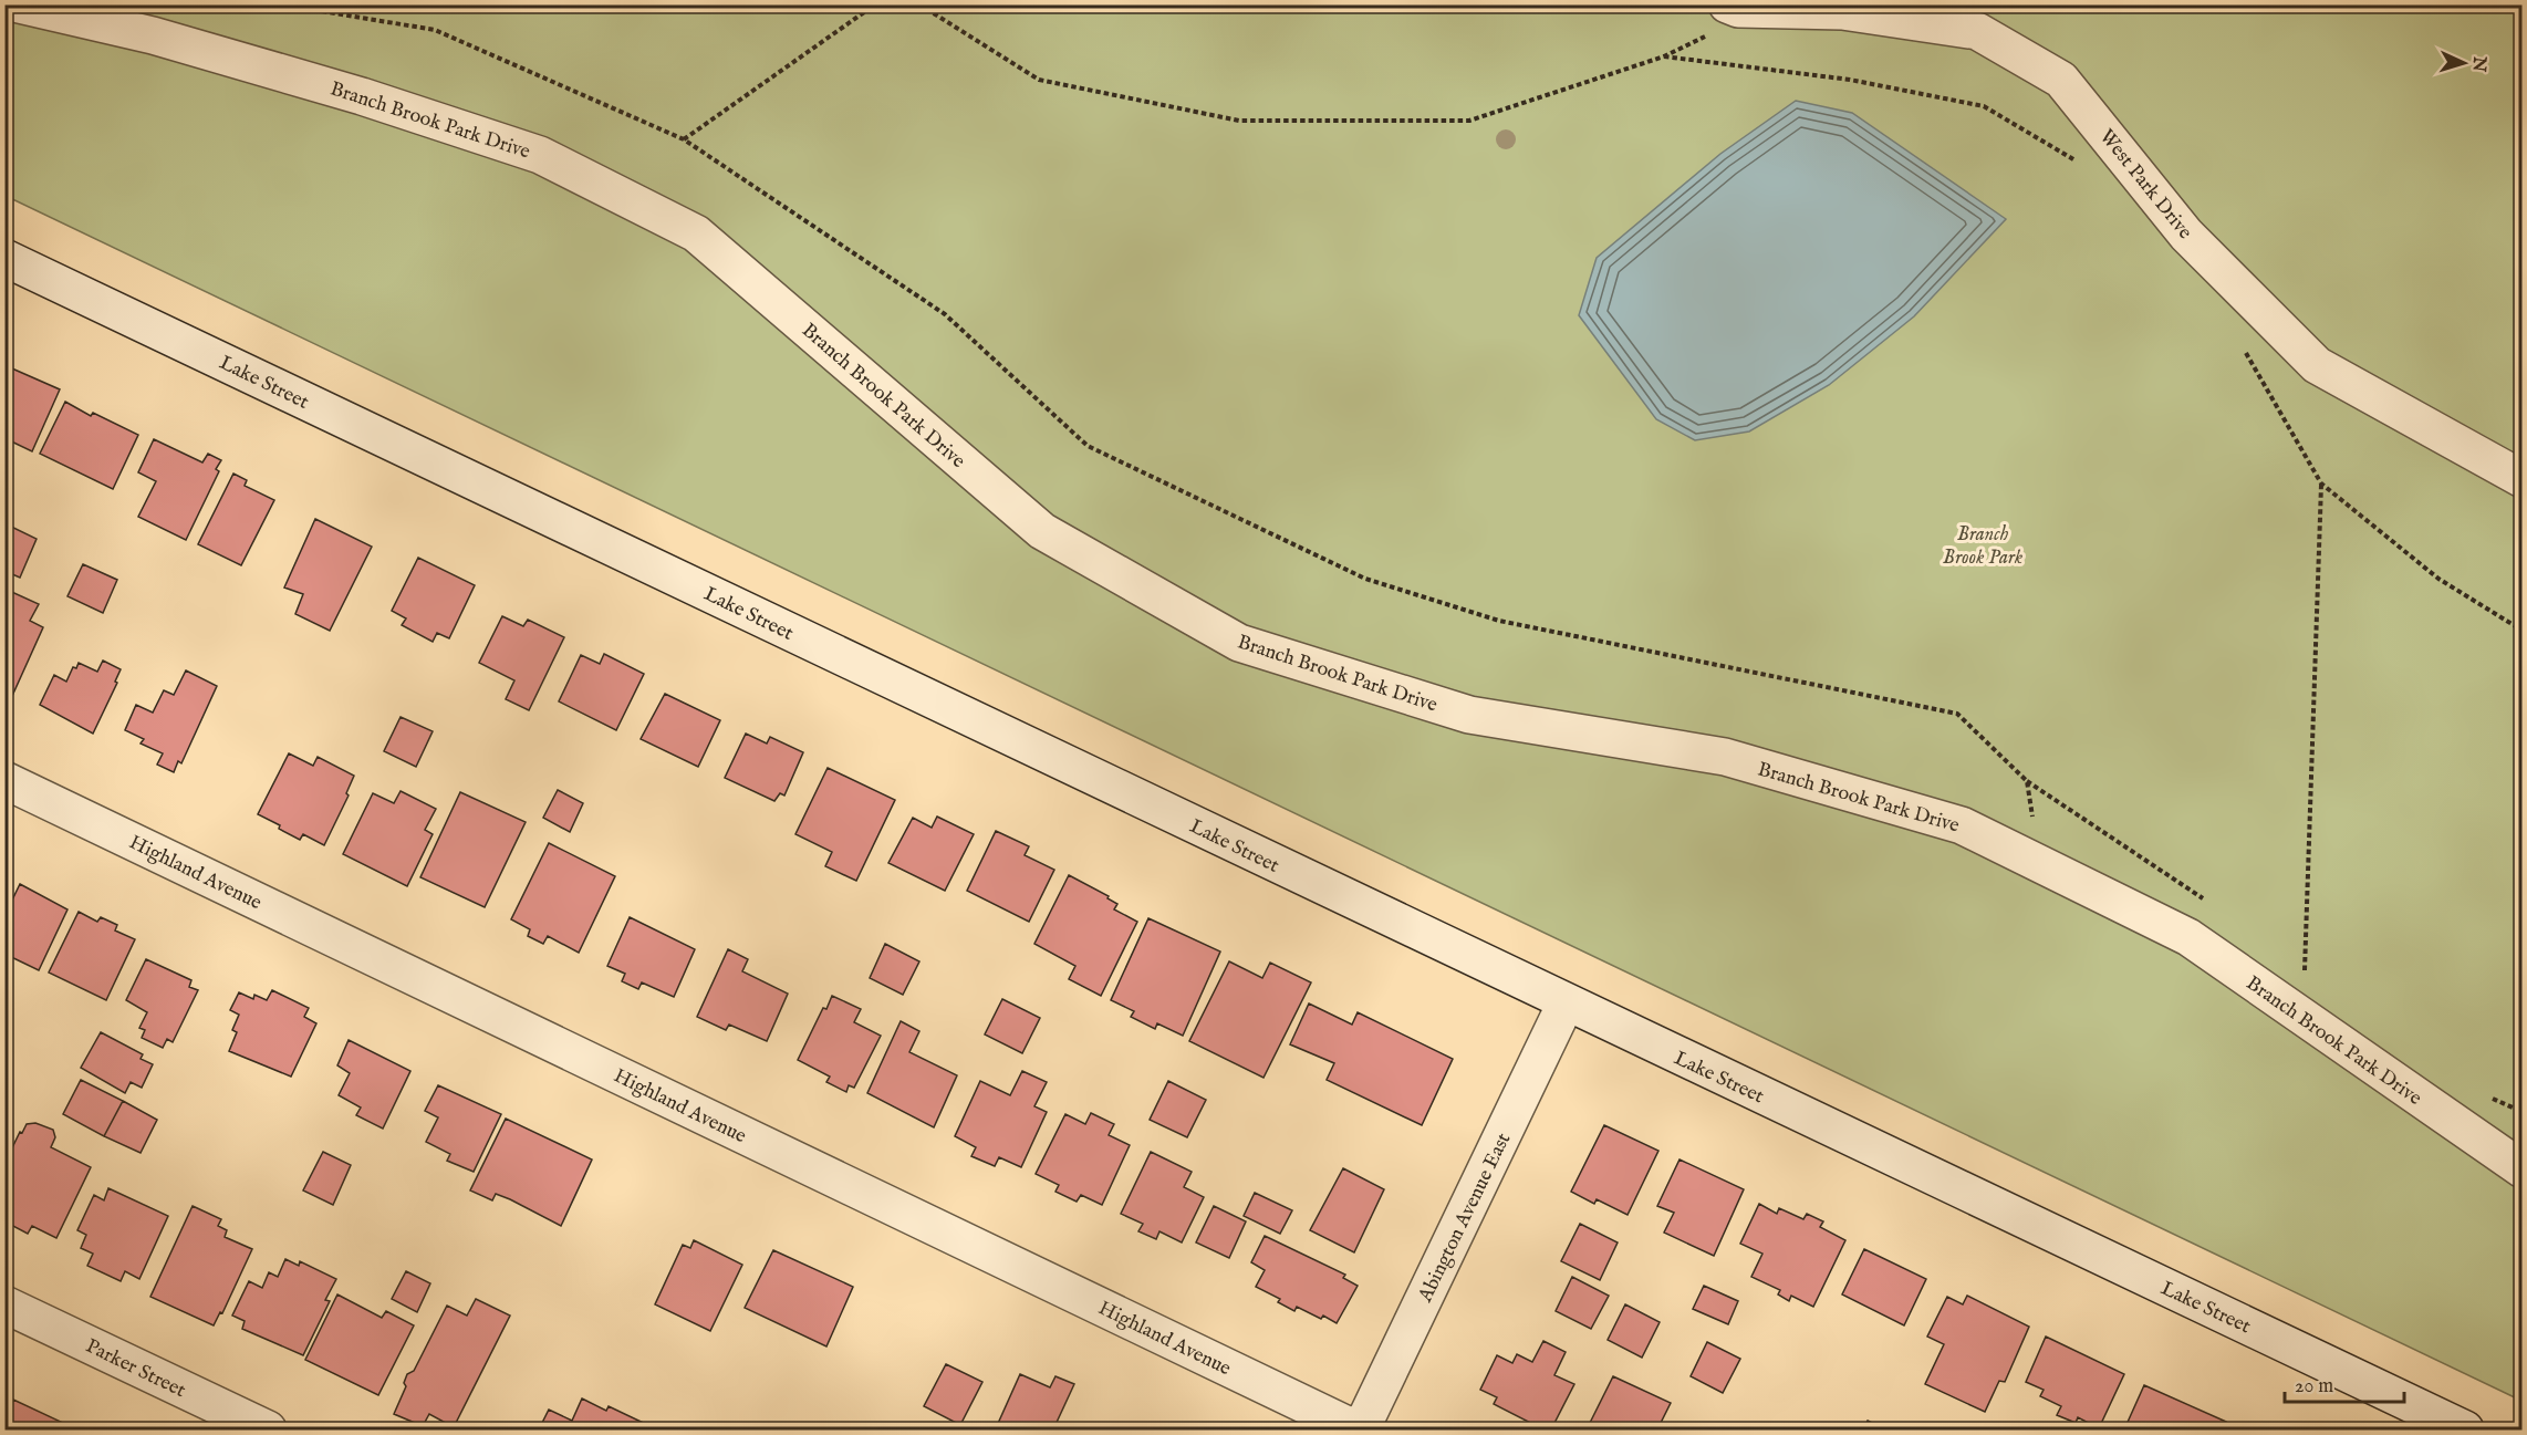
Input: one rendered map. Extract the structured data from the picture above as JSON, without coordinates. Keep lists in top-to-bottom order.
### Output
{
  "streets": {
    "street": [
      "Branch Brook Park Drive",
      "West Park Drive",
      "Lake Street",
      "Highland Avenue",
      "Abington Avenue East",
      "Parker Street"
    ]
  },
  "crossings": [
    ["Lake Street", "Abington Avenue East"],
    ["Highland Avenue", "Abington Avenue East"]
  ],
  "parks": ["Branch Brook Park"],
  "scale_bar": "20 m",
  "north": "right"
}
